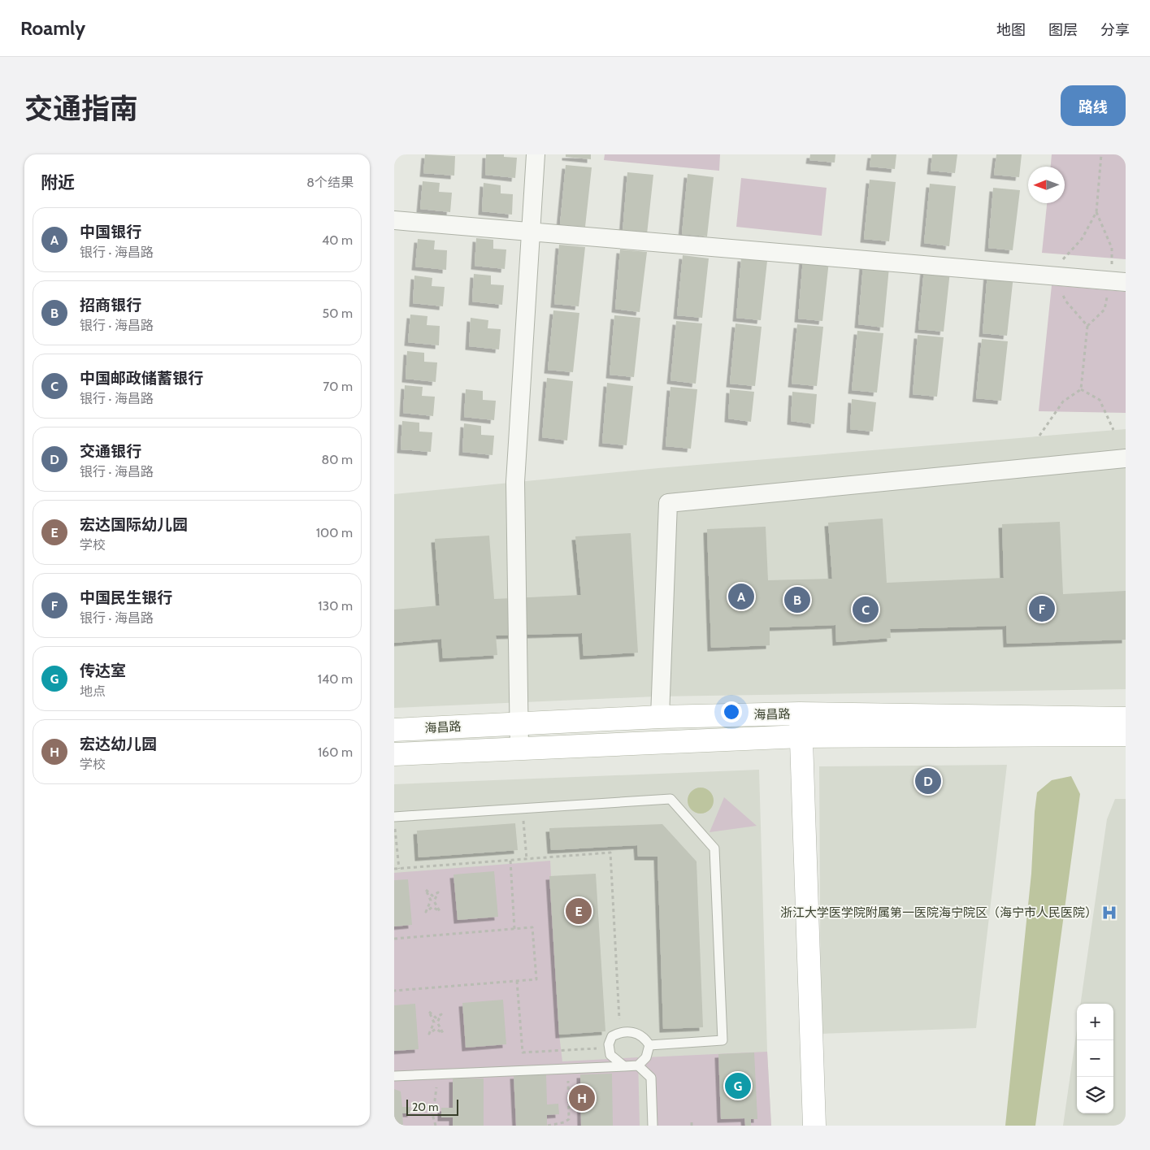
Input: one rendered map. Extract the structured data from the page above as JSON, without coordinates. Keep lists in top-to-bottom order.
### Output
{
  "streets": {
    "main road": ["海昌路"]
  },
  "places": {
    "hospital": ["浙江大学医学院附属第一医院海宁院区（海宁市人民医院）"]
  },
  "scale_bar": "20 m",
  "north": "left",
  "page": {
    "header": "Roamly",
    "nav": ["地图", "图层", "分享"],
    "title": "交通指南",
    "buttons": "路线",
    "heading": ["附近", "8个结果"],
    "list": [
      {
        "mark": "A",
        "name": "中国银行",
        "note": "银行 · 海昌路",
        "value": "40 m"
      },
      {
        "mark": "B",
        "name": "招商银行",
        "note": "银行 · 海昌路",
        "value": "50 m"
      },
      {
        "mark": "C",
        "name": "中国邮政储蓄银行",
        "note": "银行 · 海昌路",
        "value": "70 m"
      },
      {
        "mark": "D",
        "name": "交通银行",
        "note": "银行 · 海昌路",
        "value": "80 m"
      },
      {
        "mark": "E",
        "name": "宏达国际幼儿园",
        "note": "学校",
        "value": "100 m"
      },
      {
        "mark": "F",
        "name": "中国民生银行",
        "note": "银行 · 海昌路",
        "value": "130 m"
      },
      {
        "mark": "G",
        "name": "传达室",
        "note": "地点",
        "value": "140 m"
      },
      {
        "mark": "H",
        "name": "宏达幼儿园",
        "note": "学校",
        "value": "160 m"
      }
    ],
    "pins": [
      "A",
      "B",
      "F",
      "C",
      "D",
      "E",
      "G",
      "H"
    ],
    "map_buttons": ["+", "−"],
    "scale": "20 m"
  }
}
